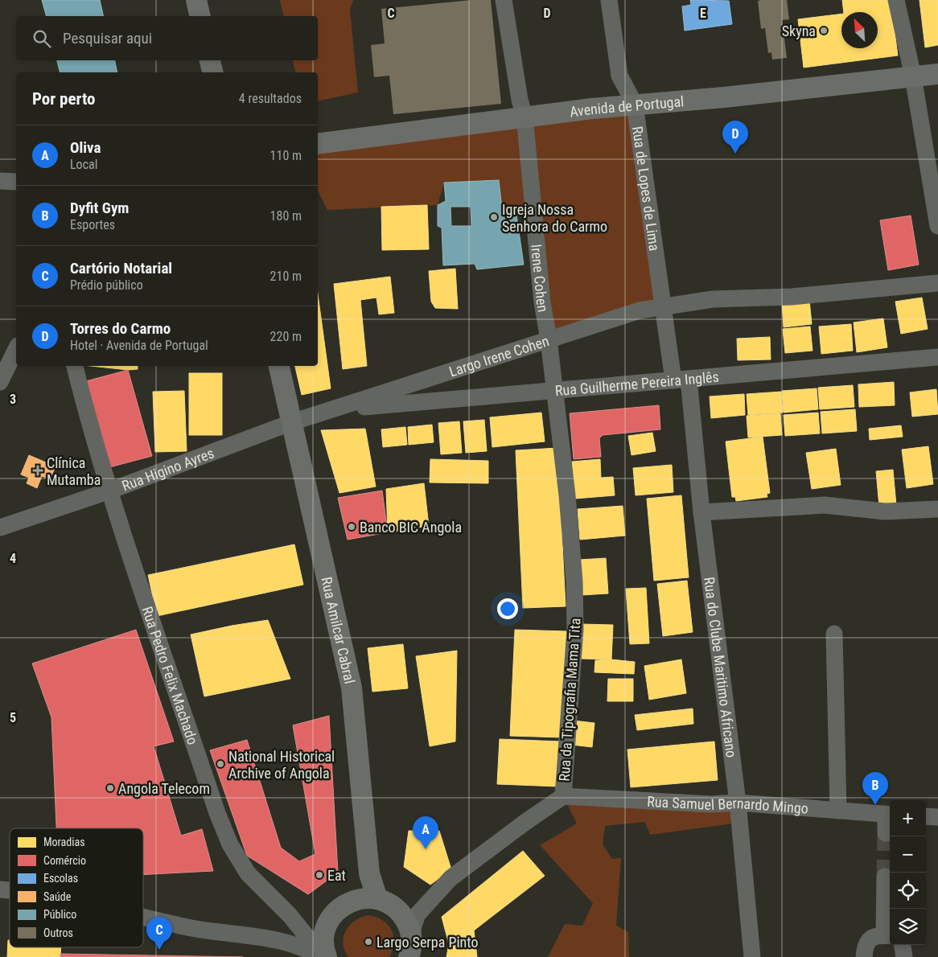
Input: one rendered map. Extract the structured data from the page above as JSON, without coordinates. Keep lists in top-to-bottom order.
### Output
{
  "streets": {
    "main road": ["Avenida de Portugal", "Rua Amilcar Cabral"],
    "street": [
      "Rua de Lopes de Lima",
      "Irene Cohen",
      "Largo Irene Cohen",
      "Rua Guilherme Pereira Inglês",
      "Rua Higino Ayres",
      "Rua do Clube Maritimo Africano",
      "Rua Pedro Felix Machado",
      "Rua da Tipografia Mama Tita",
      "Rua Samuel Bernardo Mingo"
    ]
  },
  "crossings": [
    ["Avenida de Portugal", "Rua de Lopes de Lima"],
    ["Avenida de Portugal", "Irene Cohen"],
    ["Rua de Lopes de Lima", "Largo Irene Cohen"],
    ["Rua de Lopes de Lima", "Rua Guilherme Pereira Inglês"],
    ["Rua de Lopes de Lima", "Rua do Clube Maritimo Africano"],
    ["Irene Cohen", "Largo Irene Cohen"],
    ["Irene Cohen", "Rua Guilherme Pereira Inglês"],
    ["Irene Cohen", "Rua da Tipografia Mama Tita"],
    ["Largo Irene Cohen", "Rua Guilherme Pereira Inglês"],
    ["Largo Irene Cohen", "Rua Higino Ayres"],
    ["Rua Guilherme Pereira Inglês", "Rua Higino Ayres"],
    ["Rua Guilherme Pereira Inglês", "Rua do Clube Maritimo Africano"],
    ["Rua Guilherme Pereira Inglês", "Rua da Tipografia Mama Tita"],
    ["Rua Higino Ayres", "Rua Amilcar Cabral"],
    ["Rua Higino Ayres", "Rua Pedro Felix Machado"],
    ["Rua do Clube Maritimo Africano", "Rua Samuel Bernardo Mingo"],
    ["Rua da Tipografia Mama Tita", "Rua Samuel Bernardo Mingo"]
  ],
  "places": {
    "other": [
      "Skyna",
      "Igreja Nossa Senhora do Carmo",
      "Banco BIC Angola",
      "National Historical Archive of Angola",
      "Angola Telecom",
      "Eat",
      "Largo Serpa Pinto"
    ],
    "health": ["Clínica Mutamba"]
  },
  "legend": [
    "Moradias",
    "Comércio",
    "Escolas",
    "Saúde",
    "Público",
    "Outros"
  ],
  "north": "top left",
  "page": {
    "search": "Pesquisar aqui",
    "heading": ["Por perto", "4 resultados"],
    "pins": [
      "D",
      "B",
      "A",
      "C"
    ],
    "list": [
      {
        "mark": "A",
        "name": "Oliva",
        "note": "Local",
        "value": "110 m"
      },
      {
        "mark": "B",
        "name": "Dyfit Gym",
        "note": "Esportes",
        "value": "180 m"
      },
      {
        "mark": "C",
        "name": "Cartório Notarial",
        "note": "Prédio público",
        "value": "210 m"
      },
      {
        "mark": "D",
        "name": "Torres do Carmo",
        "note": "Hotel · Avenida de Portugal",
        "value": "220 m"
      }
    ],
    "map_buttons": ["+", "−"]
  },
  "grid": {
    "columns": ["C", "D", "E"],
    "rows": ["3", "4", "5"]
  }
}
